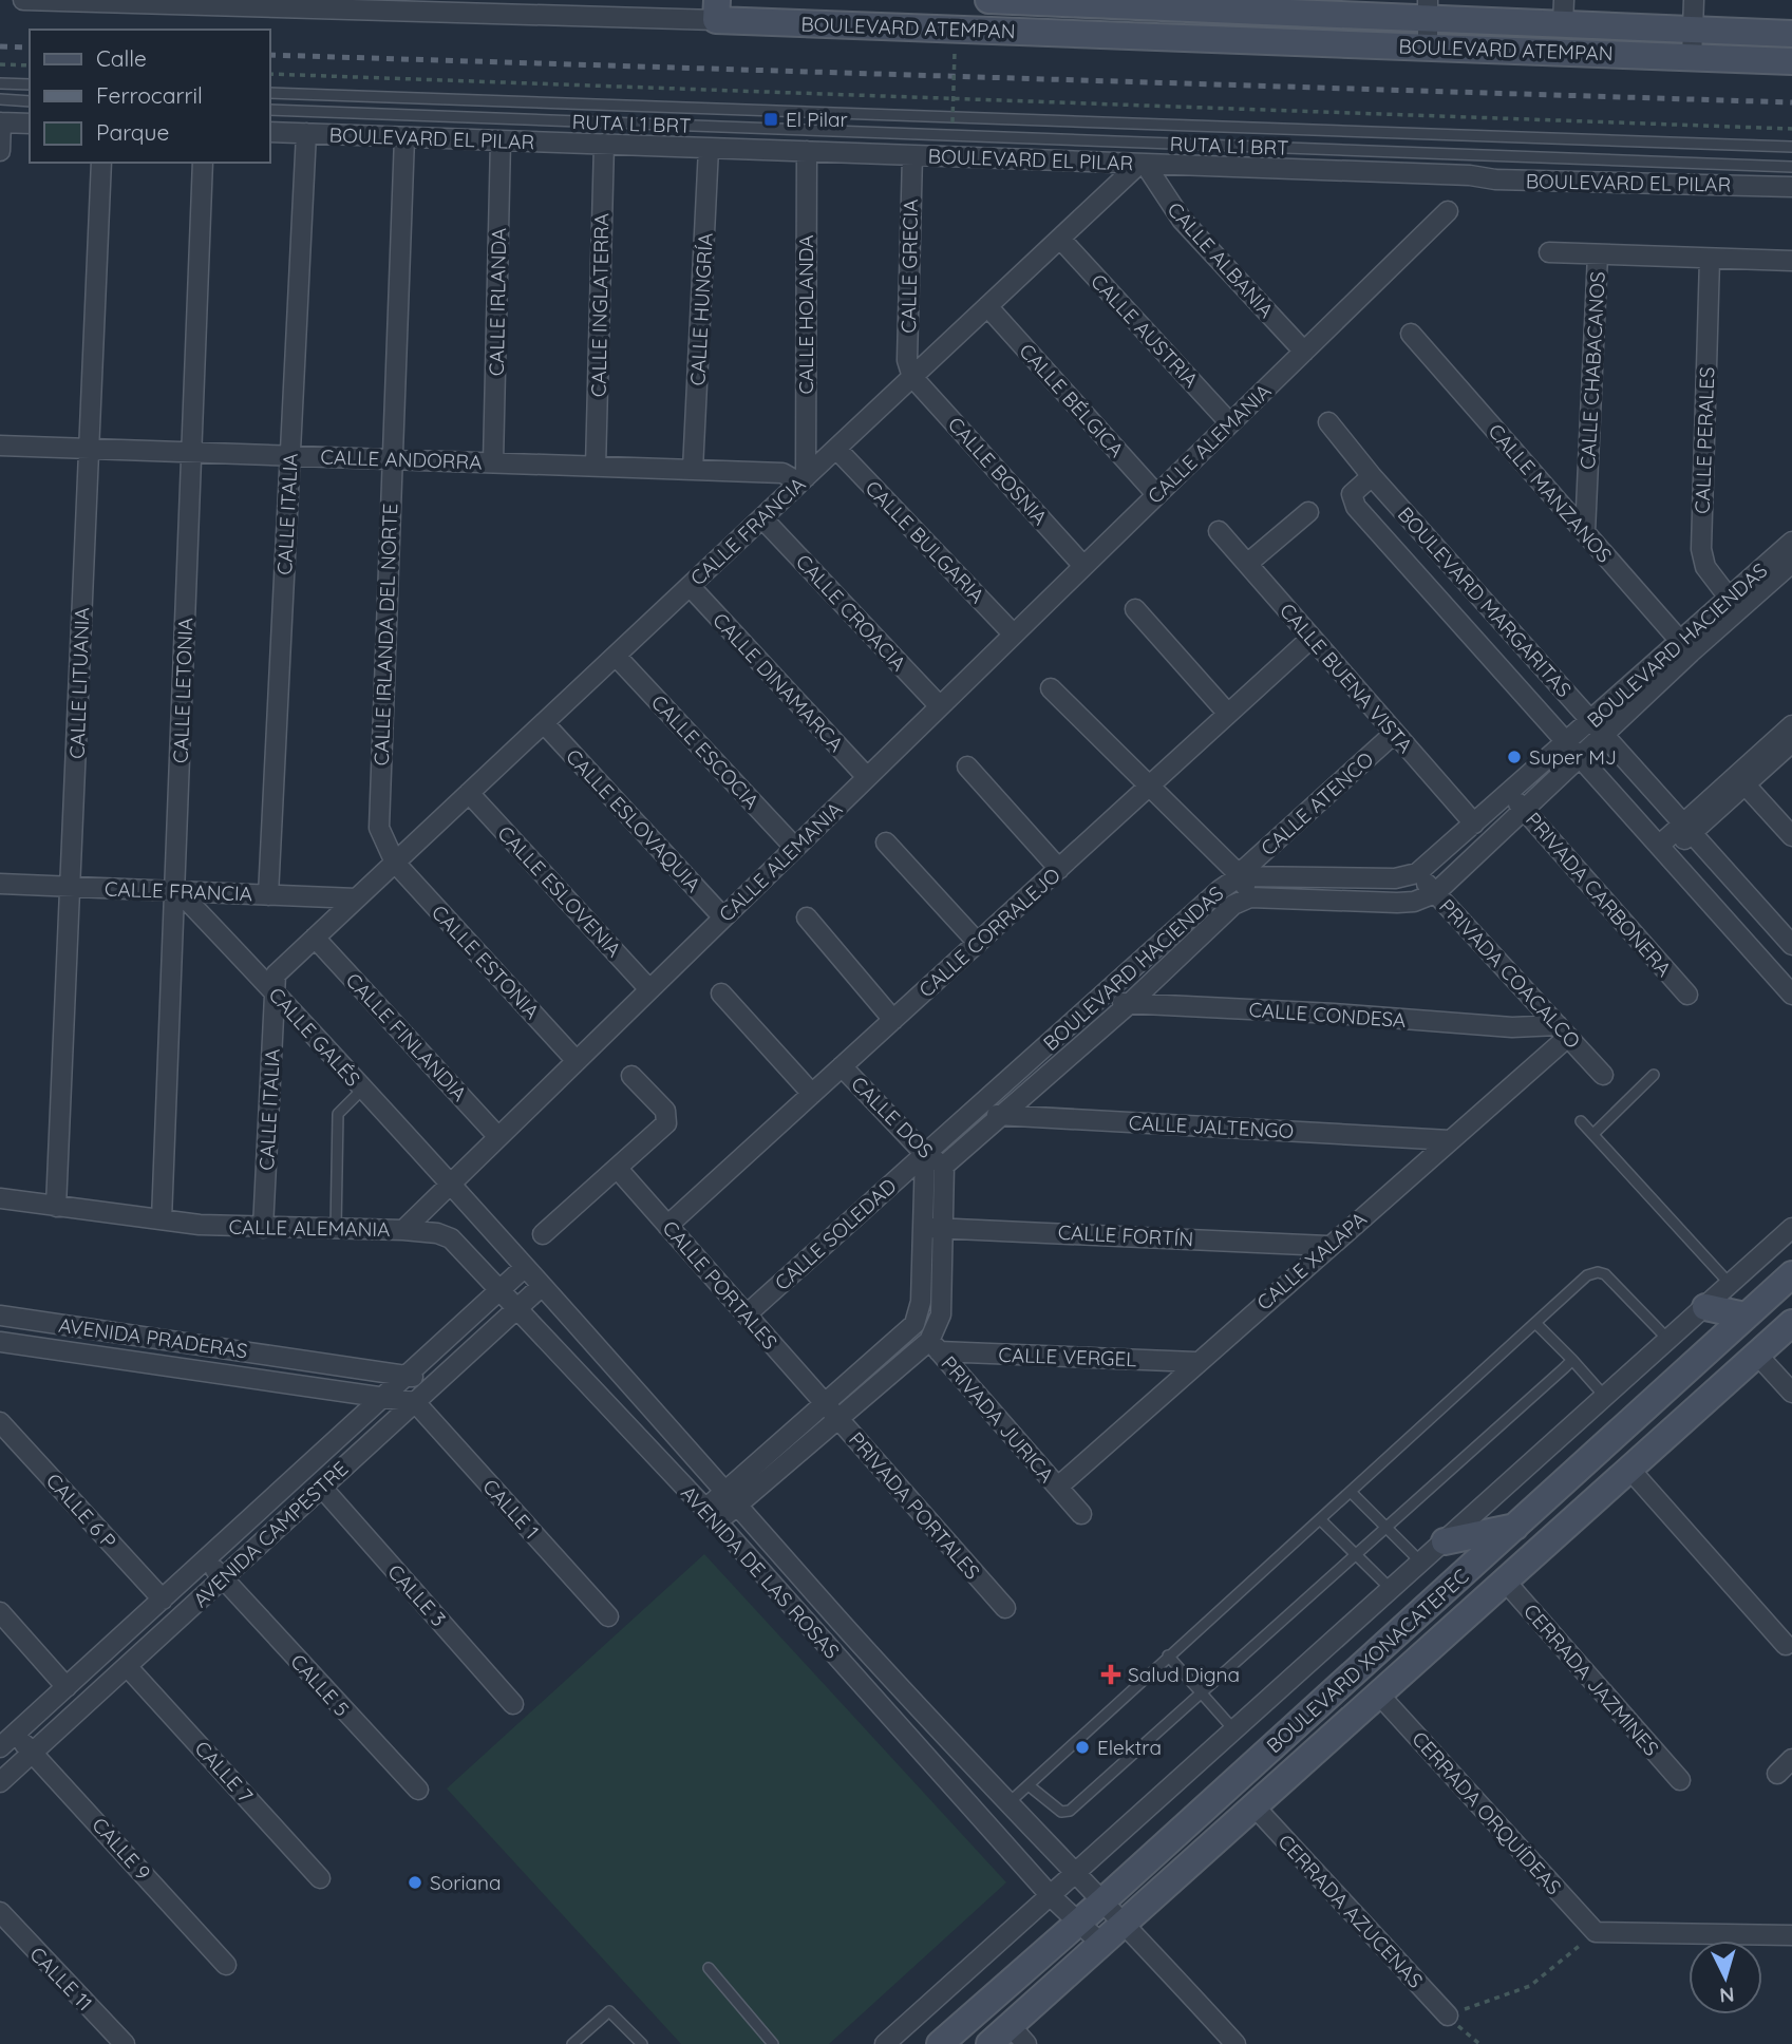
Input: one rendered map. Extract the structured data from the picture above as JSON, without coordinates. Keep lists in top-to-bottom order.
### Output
{
  "streets": {
    "main road": ["BOULEVARD ATEMPAN", "BOULEVARD XONACATEPEC"],
    "street": [
      "BOULEVARD EL PILAR",
      "CALLE ALBANIA",
      "CALLE GRECIA",
      "CALLE IRLANDA",
      "CALLE INGLATERRA",
      "CALLE HUNGRÍA",
      "CALLE HOLANDA",
      "CALLE AUSTRIA",
      "CALLE CHABACANOS",
      "CALLE BÉLGICA",
      "CALLE PERALES",
      "CALLE ALEMANIA",
      "CALLE ANDORRA",
      "CALLE BOSNIA",
      "CALLE MANZANOS",
      "CALLE ITALIA",
      "CALLE FRANCIA",
      "CALLE BULGARIA",
      "BOULEVARD MARGARITAS",
      "CALLE CROACIA",
      "CALLE IRLANDA DEL NORTE",
      "BOULEVARD HACIENDAS",
      "CALLE BUENA VISTA",
      "CALLE DINAMARCA",
      "CALLE LITUANIA",
      "CALLE LETONIA",
      "CALLE ESCOCIA",
      "CALLE ATENCO",
      "CALLE ESLOVAQUIA",
      "CALLE ESLOVENIA",
      "PRIVADA CARBONERA",
      "CALLE CORRALEJO",
      "CALLE ESTONIA",
      "PRIVADA COACALCO",
      "CALLE CONDESA",
      "CALLE GALÉS",
      "CALLE FINLANDIA",
      "CALLE DOS",
      "CALLE JALTENGO",
      "CALLE SOLEDAD",
      "CALLE FORTÍN",
      "CALLE XALAPA",
      "CALLE PORTALES",
      "AVENIDA PRADERAS",
      "CALLE VERGEL",
      "PRIVADA JURICA",
      "PRIVADA PORTALES",
      "CALLE 1",
      "CALLE 6 P",
      "AVENIDA CAMPESTRE",
      "AVENIDA DE LAS ROSAS",
      "CALLE 3",
      "CERRADA JAZMINES",
      "CALLE 5",
      "CALLE 7",
      "CERRADA ORQUÍDEAS",
      "CALLE 9",
      "CERRADA AZUCENAS",
      "CALLE 11"
    ],
    "lane": ["RUTA L1 BRT"]
  },
  "crossings": [
    ["BOULEVARD EL PILAR", "CALLE ALBANIA"],
    ["BOULEVARD EL PILAR", "CALLE GRECIA"],
    ["BOULEVARD EL PILAR", "CALLE IRLANDA"],
    ["BOULEVARD EL PILAR", "CALLE INGLATERRA"],
    ["BOULEVARD EL PILAR", "CALLE HUNGRÍA"],
    ["BOULEVARD EL PILAR", "CALLE HOLANDA"],
    ["BOULEVARD EL PILAR", "CALLE ITALIA"],
    ["BOULEVARD EL PILAR", "CALLE FRANCIA"],
    ["BOULEVARD EL PILAR", "CALLE IRLANDA DEL NORTE"],
    ["CALLE ALBANIA", "CALLE ALEMANIA"],
    ["CALLE ALBANIA", "CALLE FRANCIA"],
    ["CALLE GRECIA", "CALLE BOSNIA"],
    ["CALLE GRECIA", "CALLE FRANCIA"],
    ["CALLE IRLANDA", "CALLE ANDORRA"],
    ["CALLE INGLATERRA", "CALLE ANDORRA"],
    ["CALLE HUNGRÍA", "CALLE ANDORRA"],
    ["CALLE HOLANDA", "CALLE ANDORRA"],
    ["CALLE HOLANDA", "CALLE FRANCIA"],
    ["CALLE AUSTRIA", "CALLE ALEMANIA"],
    ["CALLE AUSTRIA", "CALLE FRANCIA"],
    ["CALLE CHABACANOS", "CALLE MANZANOS"],
    ["CALLE BÉLGICA", "CALLE ALEMANIA"],
    ["CALLE BÉLGICA", "CALLE FRANCIA"],
    ["CALLE PERALES", "BOULEVARD HACIENDAS"],
    ["CALLE ALEMANIA", "CALLE BOSNIA"],
    ["CALLE ALEMANIA", "CALLE ITALIA"],
    ["CALLE ALEMANIA", "CALLE BULGARIA"],
    ["CALLE ALEMANIA", "CALLE CROACIA"],
    ["CALLE ALEMANIA", "CALLE DINAMARCA"],
    ["CALLE ALEMANIA", "CALLE LITUANIA"],
    ["CALLE ALEMANIA", "CALLE LETONIA"],
    ["CALLE ALEMANIA", "CALLE ESCOCIA"],
    ["CALLE ALEMANIA", "CALLE ESLOVAQUIA"],
    ["CALLE ALEMANIA", "CALLE ESLOVENIA"],
    ["CALLE ALEMANIA", "CALLE ESTONIA"],
    ["CALLE ALEMANIA", "CALLE GALÉS"],
    ["CALLE ALEMANIA", "CALLE FINLANDIA"],
    ["CALLE ALEMANIA", "AVENIDA DE LAS ROSAS"],
    ["CALLE ANDORRA", "CALLE ITALIA"],
    ["CALLE ANDORRA", "CALLE FRANCIA"],
    ["CALLE ANDORRA", "CALLE IRLANDA DEL NORTE"],
    ["CALLE ANDORRA", "CALLE LITUANIA"],
    ["CALLE ANDORRA", "CALLE LETONIA"],
    ["CALLE BOSNIA", "CALLE FRANCIA"],
    ["CALLE MANZANOS", "BOULEVARD HACIENDAS"],
    ["CALLE ITALIA", "CALLE FRANCIA"],
    ["CALLE ITALIA", "CALLE GALÉS"],
    ["CALLE FRANCIA", "CALLE BULGARIA"],
    ["CALLE FRANCIA", "CALLE CROACIA"],
    ["CALLE FRANCIA", "CALLE IRLANDA DEL NORTE"],
    ["CALLE FRANCIA", "CALLE DINAMARCA"],
    ["CALLE FRANCIA", "CALLE LITUANIA"],
    ["CALLE FRANCIA", "CALLE LETONIA"],
    ["CALLE FRANCIA", "CALLE ESCOCIA"],
    ["CALLE FRANCIA", "CALLE ESLOVAQUIA"],
    ["CALLE FRANCIA", "CALLE ESLOVENIA"],
    ["CALLE FRANCIA", "CALLE ESTONIA"],
    ["CALLE FRANCIA", "CALLE GALÉS"],
    ["CALLE FRANCIA", "CALLE FINLANDIA"],
    ["BOULEVARD MARGARITAS", "BOULEVARD HACIENDAS"],
    ["CALLE IRLANDA DEL NORTE", "CALLE ESTONIA"],
    ["BOULEVARD HACIENDAS", "CALLE BUENA VISTA"],
    ["BOULEVARD HACIENDAS", "CALLE ATENCO"],
    ["BOULEVARD HACIENDAS", "PRIVADA CARBONERA"],
    ["BOULEVARD HACIENDAS", "PRIVADA COACALCO"],
    ["BOULEVARD HACIENDAS", "CALLE CONDESA"],
    ["BOULEVARD HACIENDAS", "CALLE DOS"],
    ["BOULEVARD HACIENDAS", "CALLE JALTENGO"],
    ["BOULEVARD HACIENDAS", "CALLE SOLEDAD"],
    ["CALLE BUENA VISTA", "CALLE ATENCO"],
    ["CALLE BUENA VISTA", "CALLE CORRALEJO"],
    ["CALLE LETONIA", "CALLE GALÉS"],
    ["CALLE CORRALEJO", "CALLE DOS"],
    ["CALLE CORRALEJO", "CALLE PORTALES"],
    ["PRIVADA COACALCO", "CALLE CONDESA"],
    ["PRIVADA COACALCO", "CALLE XALAPA"],
    ["CALLE CONDESA", "CALLE XALAPA"],
    ["CALLE GALÉS", "AVENIDA DE LAS ROSAS"],
    ["CALLE DOS", "CALLE SOLEDAD"],
    ["CALLE JALTENGO", "CALLE XALAPA"],
    ["CALLE SOLEDAD", "CALLE PORTALES"],
    ["CALLE FORTÍN", "CALLE XALAPA"],
    ["CALLE XALAPA", "CALLE VERGEL"],
    ["CALLE XALAPA", "PRIVADA JURICA"],
    ["CALLE PORTALES", "PRIVADA PORTALES"],
    ["AVENIDA PRADERAS", "CALLE 1"],
    ["AVENIDA PRADERAS", "AVENIDA CAMPESTRE"],
    ["CALLE VERGEL", "PRIVADA JURICA"],
    ["CALLE 1", "AVENIDA CAMPESTRE"],
    ["CALLE 6 P", "AVENIDA CAMPESTRE"],
    ["AVENIDA CAMPESTRE", "AVENIDA DE LAS ROSAS"],
    ["AVENIDA CAMPESTRE", "CALLE 3"],
    ["AVENIDA CAMPESTRE", "CALLE 5"],
    ["AVENIDA CAMPESTRE", "CALLE 7"],
    ["AVENIDA CAMPESTRE", "CALLE 9"],
    ["AVENIDA DE LAS ROSAS", "BOULEVARD XONACATEPEC"],
    ["BOULEVARD XONACATEPEC", "CERRADA JAZMINES"],
    ["BOULEVARD XONACATEPEC", "CERRADA ORQUÍDEAS"],
    ["BOULEVARD XONACATEPEC", "CERRADA AZUCENAS"]
  ],
  "places": {
    "transit": ["El Pilar"],
    "other": ["Super MJ", "Elektra", "Soriana"],
    "health": ["Salud Digna"]
  },
  "legend": ["Calle", "Ferrocarril", "Parque"],
  "north": "bottom"
}
